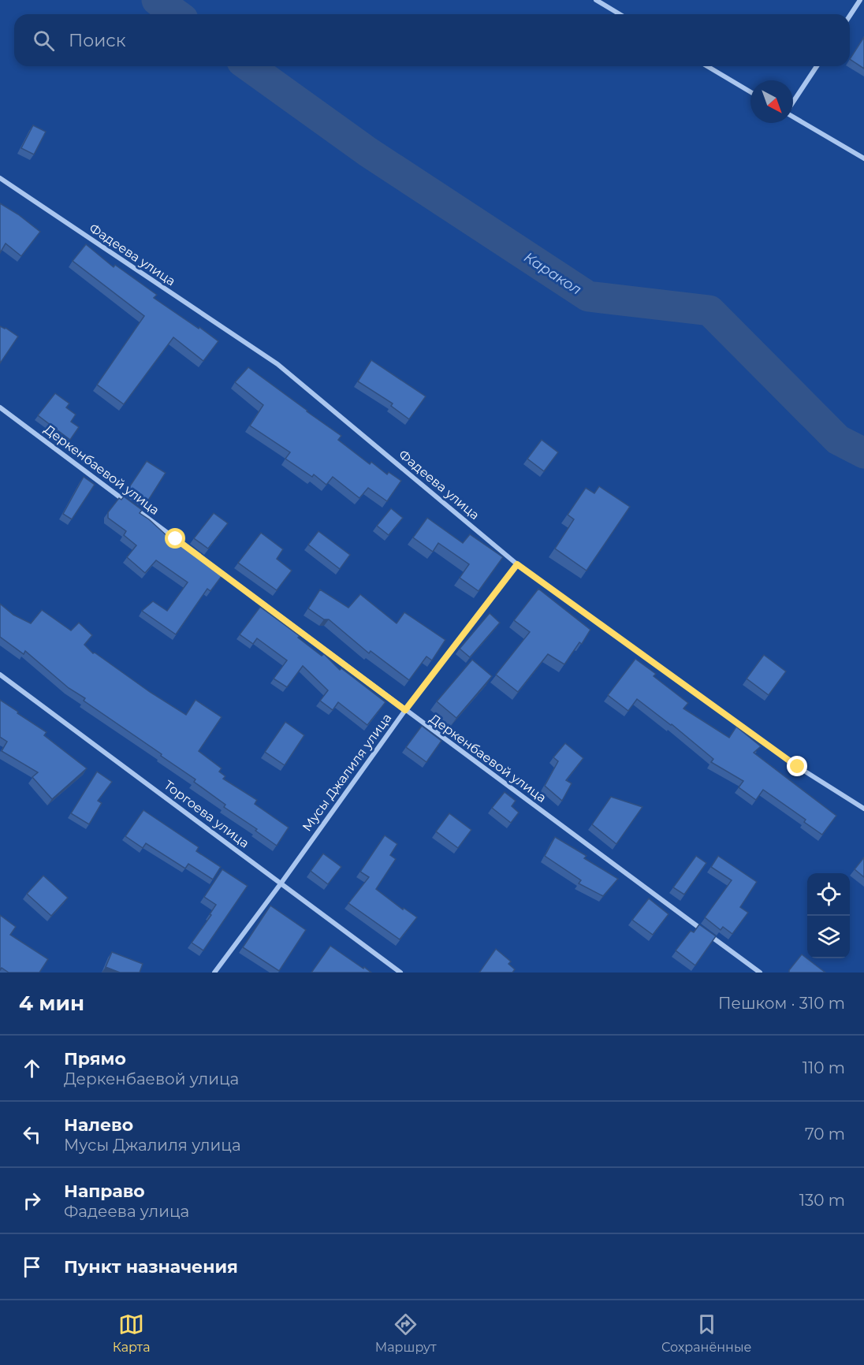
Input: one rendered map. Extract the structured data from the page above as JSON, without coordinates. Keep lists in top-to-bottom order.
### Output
{
  "streets": {
    "street": [
      "Фадеева улица",
      "Деркенбаевой улица",
      "Мусы Джалиля улица",
      "Торгоева улица"
    ]
  },
  "crossings": [
    ["Фадеева улица", "Мусы Джалиля улица"],
    ["Деркенбаевой улица", "Мусы Джалиля улица"],
    ["Мусы Джалиля улица", "Торгоева улица"]
  ],
  "water": ["Каракол"],
  "north": "bottom right",
  "page": {
    "search": "Поиск",
    "heading": ["4 мин", "Пешком · 310 m"],
    "list": [
      ["Прямо", "Деркенбаевой улица", "110 m"],
      ["Налево", "Мусы Джалиля улица", "70 m"],
      ["Направо", "Фадеева улица", "130 m"],
      "Пункт назначения"
    ],
    "nav": ["Карта", "Маршрут", "Сохранённые"]
  }
}
